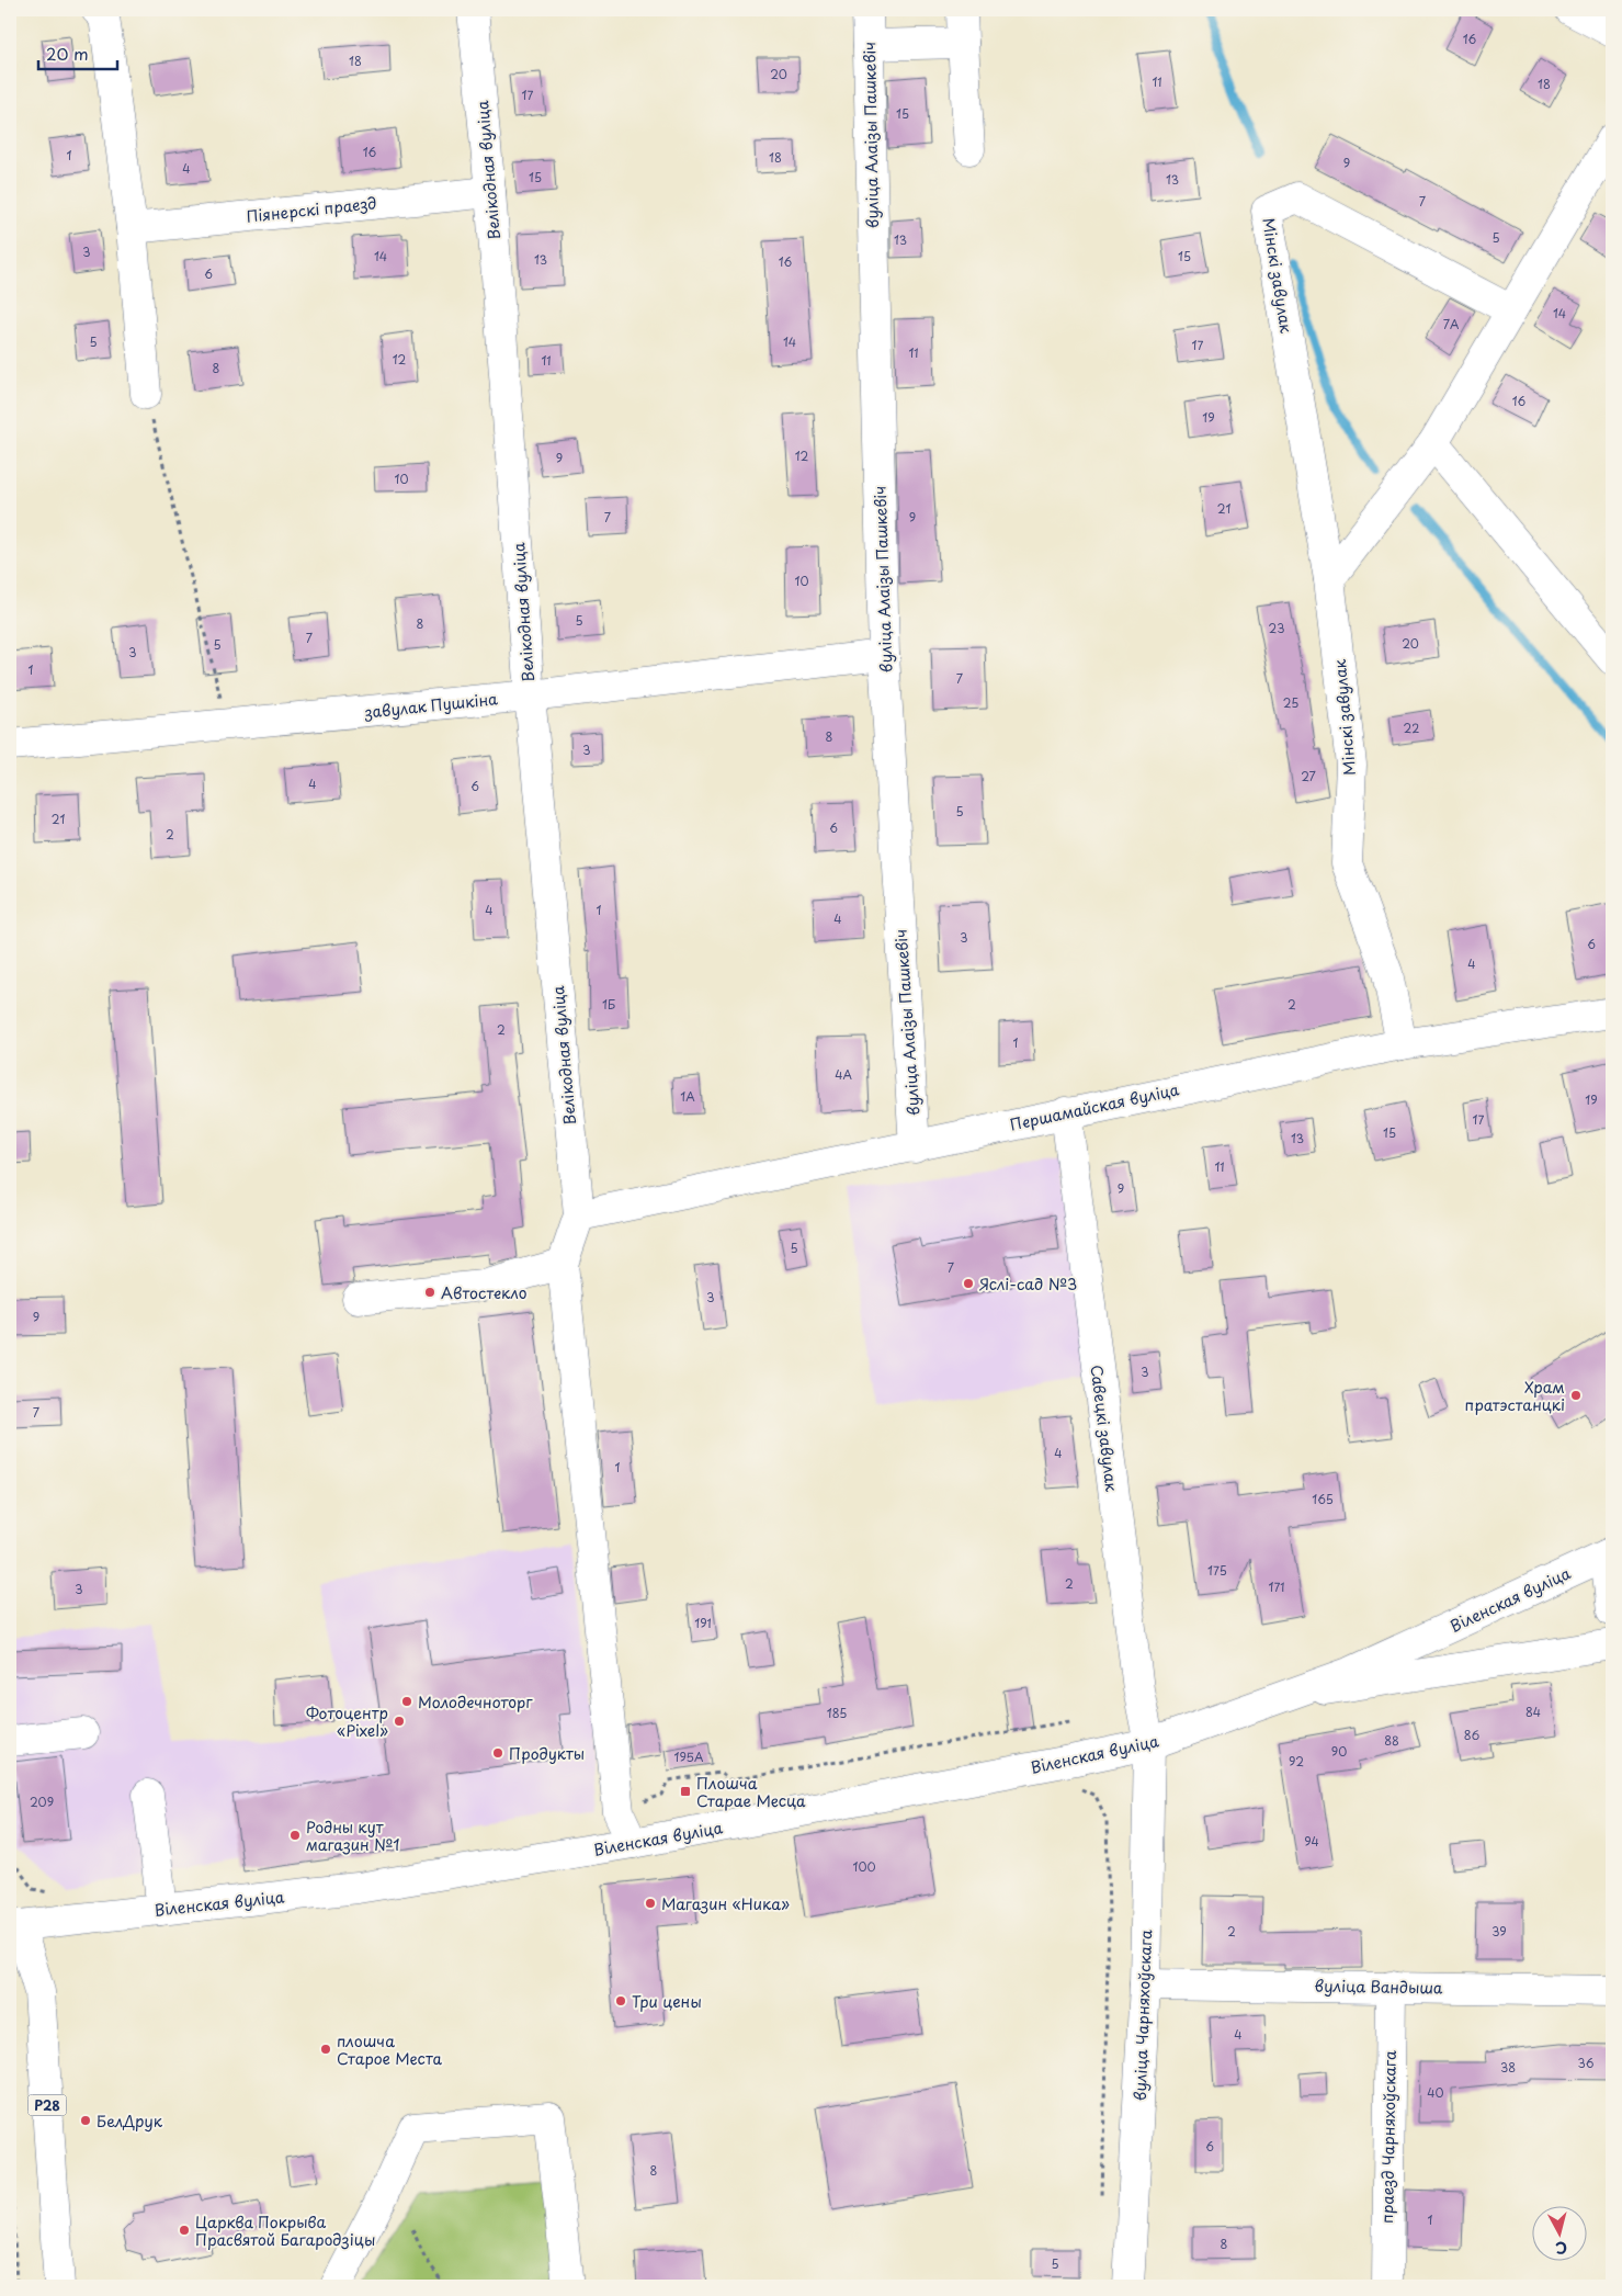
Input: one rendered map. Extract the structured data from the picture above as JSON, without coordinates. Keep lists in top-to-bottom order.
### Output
{
  "streets": {
    "street": [
      "вуліца Алаізы Пашкевіч",
      "Велікодная вуліца",
      "Піянерскі праезд",
      "Мінскі завулак",
      "завулак Пушкіна",
      "Першамайская вуліца",
      "Савецкі завулак",
      "Віленская вуліца",
      "вуліца Вандыша",
      "вуліца Чарняхоўскага",
      "Р28",
      "праезд Чарняхоўскага"
    ]
  },
  "crossings": [
    ["вуліца Алаізы Пашкевіч", "завулак Пушкіна"],
    ["вуліца Алаізы Пашкевіч", "Першамайская вуліца"],
    ["Велікодная вуліца", "Піянерскі праезд"],
    ["Велікодная вуліца", "завулак Пушкіна"],
    ["Велікодная вуліца", "Першамайская вуліца"],
    ["Мінскі завулак", "Першамайская вуліца"],
    ["Першамайская вуліца", "Савецкі завулак"],
    ["Савецкі завулак", "Віленская вуліца"],
    ["Савецкі завулак", "вуліца Чарняхоўскага"],
    ["Віленская вуліца", "вуліца Чарняхоўскага"],
    ["Віленская вуліца", "Р28"],
    ["вуліца Вандыша", "вуліца Чарняхоўскага"],
    ["вуліца Вандыша", "праезд Чарняхоўскага"]
  ],
  "places": {
    "other": [
      "Яслі-сад №3",
      "Автостекло",
      "Храм пратэстанцкі",
      "Молодечноторг",
      "Фотоцентр «Pixel»",
      "Продукты",
      "Родны кут магазин №1",
      "Магазин «Ника»",
      "Три цены",
      "плошча Старое Места",
      "БелДрук",
      "Царква Покрыва Прасвятой Багародзіцы"
    ],
    "transit": ["Плошча Старае Месца"]
  },
  "house_numbers": [
    "16",
    "18",
    "20",
    "11",
    "18",
    "17",
    "15",
    "16",
    "1",
    "18",
    "9",
    "4",
    "15",
    "13",
    "7",
    "5",
    "13",
    "3",
    "14",
    "15",
    "13",
    "16",
    "6",
    "14",
    "7А",
    "5",
    "14",
    "17",
    "11",
    "12",
    "11",
    "8",
    "16",
    "19",
    "12",
    "9",
    "10",
    "21",
    "7",
    "9",
    "10",
    "5",
    "8",
    "23",
    "7",
    "20",
    "5",
    "3",
    "1",
    "7",
    "25",
    "22",
    "8",
    "3",
    "27",
    "4",
    "6",
    "5",
    "21",
    "6",
    "2",
    "4",
    "1",
    "4",
    "3",
    "6",
    "4",
    "1Б",
    "2",
    "2",
    "1",
    "4А",
    "1А",
    "19",
    "17",
    "15",
    "13",
    "11",
    "9",
    "5",
    "7",
    "3",
    "9",
    "3",
    "7",
    "4",
    "1",
    "165",
    "175",
    "2",
    "171",
    "3",
    "191",
    "84",
    "185",
    "86",
    "88",
    "90",
    "195А",
    "92",
    "209",
    "94",
    "100",
    "2",
    "39",
    "4",
    "36",
    "38",
    "40",
    "6",
    "8",
    "1",
    "8",
    "5"
  ],
  "scale_bar": "20 m",
  "north": "bottom"
}
